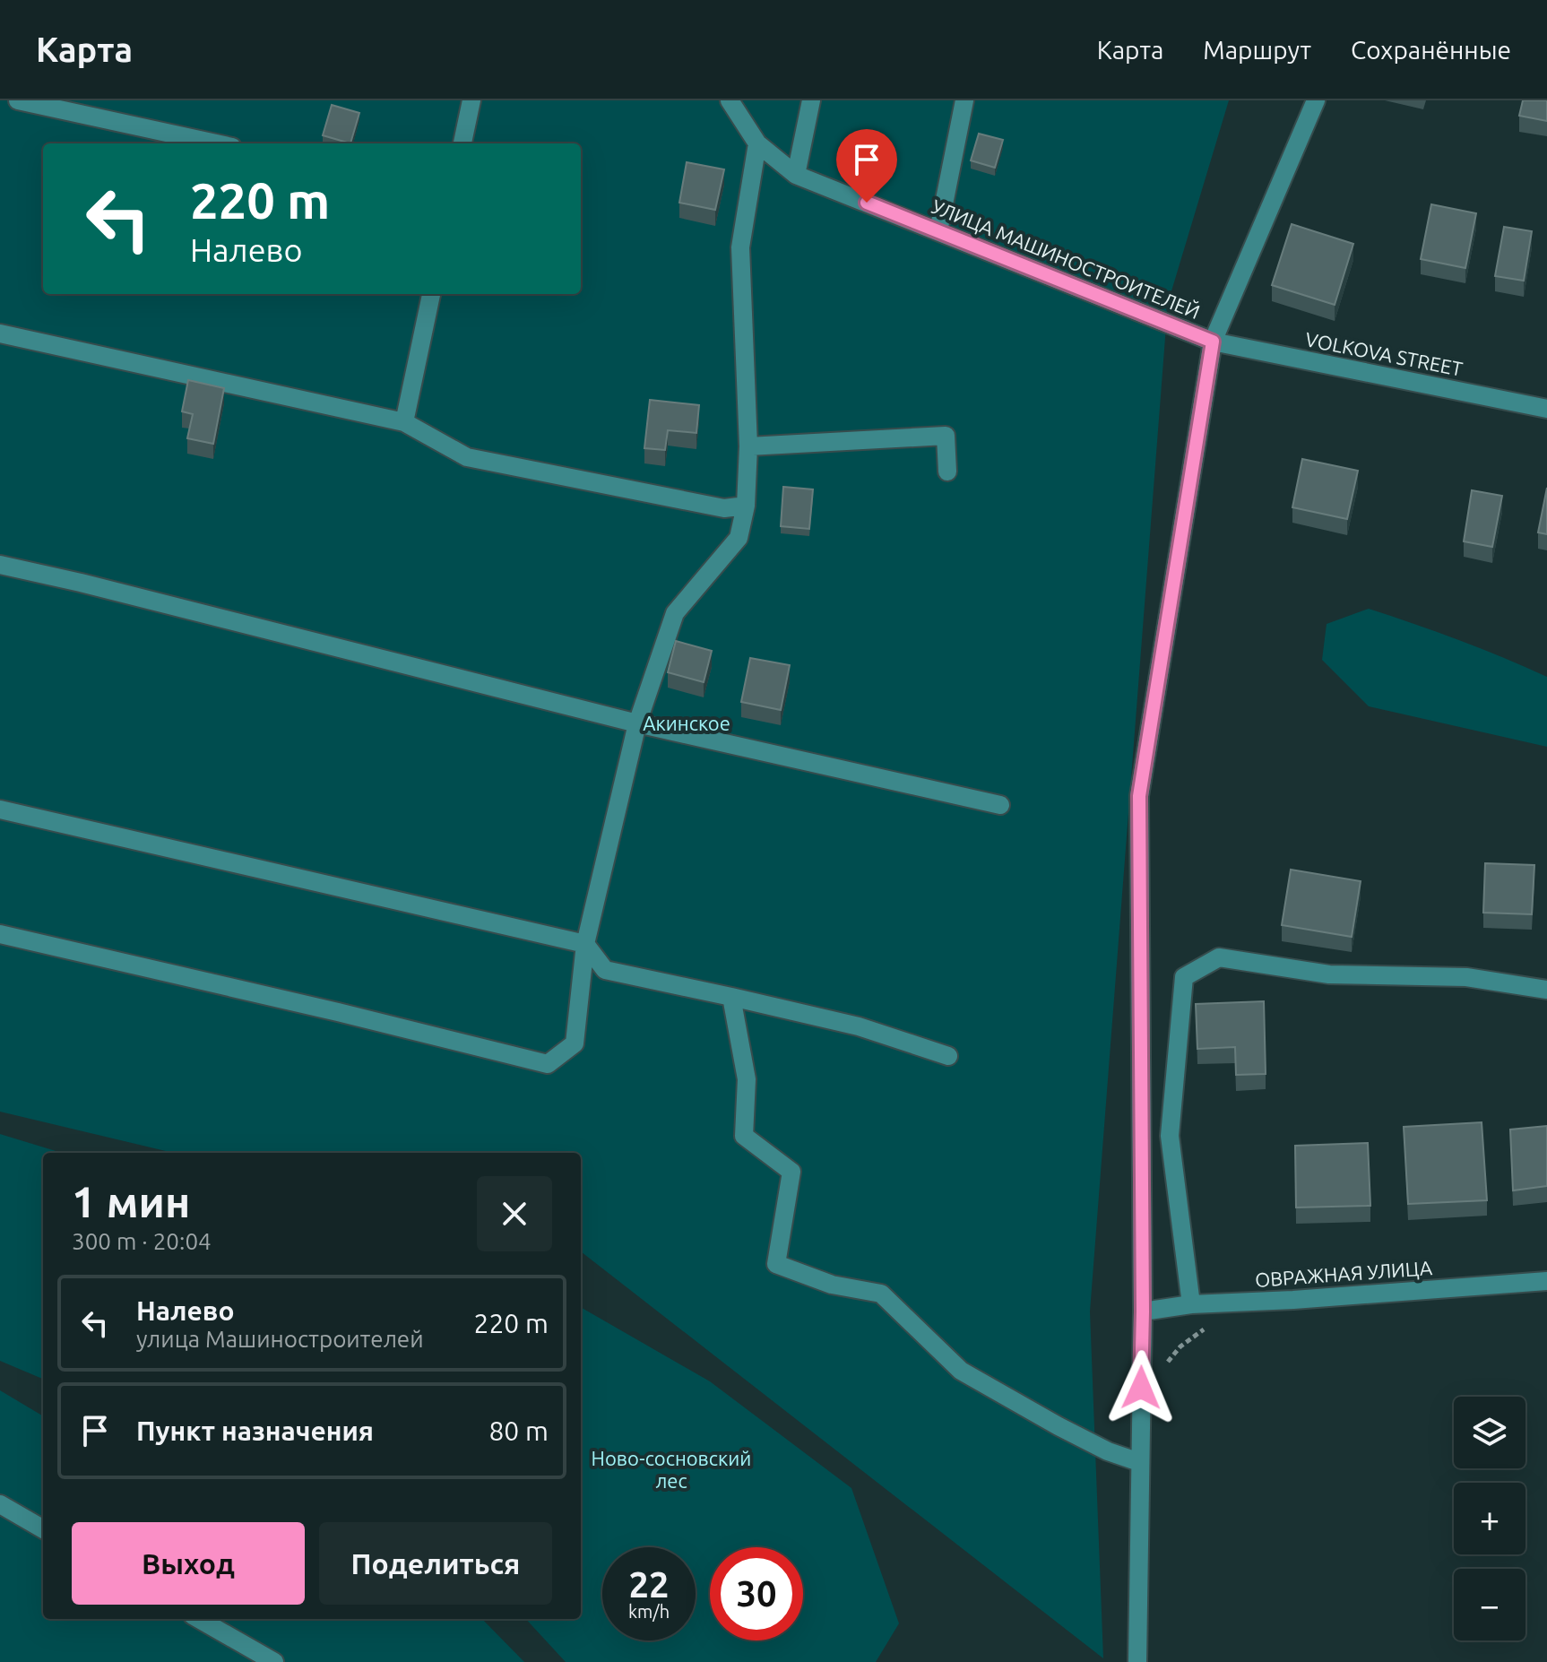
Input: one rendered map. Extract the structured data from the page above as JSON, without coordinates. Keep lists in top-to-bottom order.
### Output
{
  "streets": {
    "street": ["УЛИЦА МАШИНОСТРОИТЕЛЕЙ", "VOLKOVA STREET", "ОВРАЖНАЯ УЛИЦА"]
  },
  "crossings": [
    ["УЛИЦА МАШИНОСТРОИТЕЛЕЙ", "VOLKOVA STREET"]
  ],
  "parks": ["Акинское", "Ново-сосновский лес"],
  "page": {
    "header": "Карта",
    "nav": ["Карта", "Маршрут", "Сохранённые"],
    "turn": ["220 m", "Налево"],
    "heading": ["1 мин", "300 m · 20:04"],
    "list": [
      {
        "name": "Налево",
        "note": "улица Машиностроителей",
        "value": "220 m"
      },
      {
        "name": "Пункт назначения",
        "value": "80 m"
      }
    ],
    "map_buttons": ["+", "−"],
    "buttons": ["Выход", "Поделиться"],
    "speed": "22 km/h",
    "limit": "30"
  }
}
